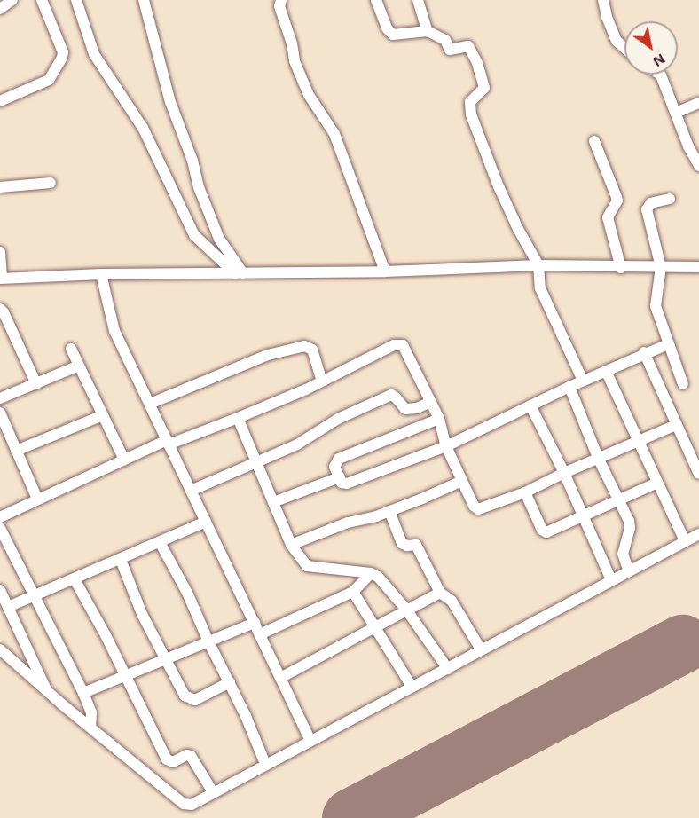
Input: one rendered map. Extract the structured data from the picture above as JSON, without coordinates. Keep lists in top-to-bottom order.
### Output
{
  "north": "bottom right"
}
